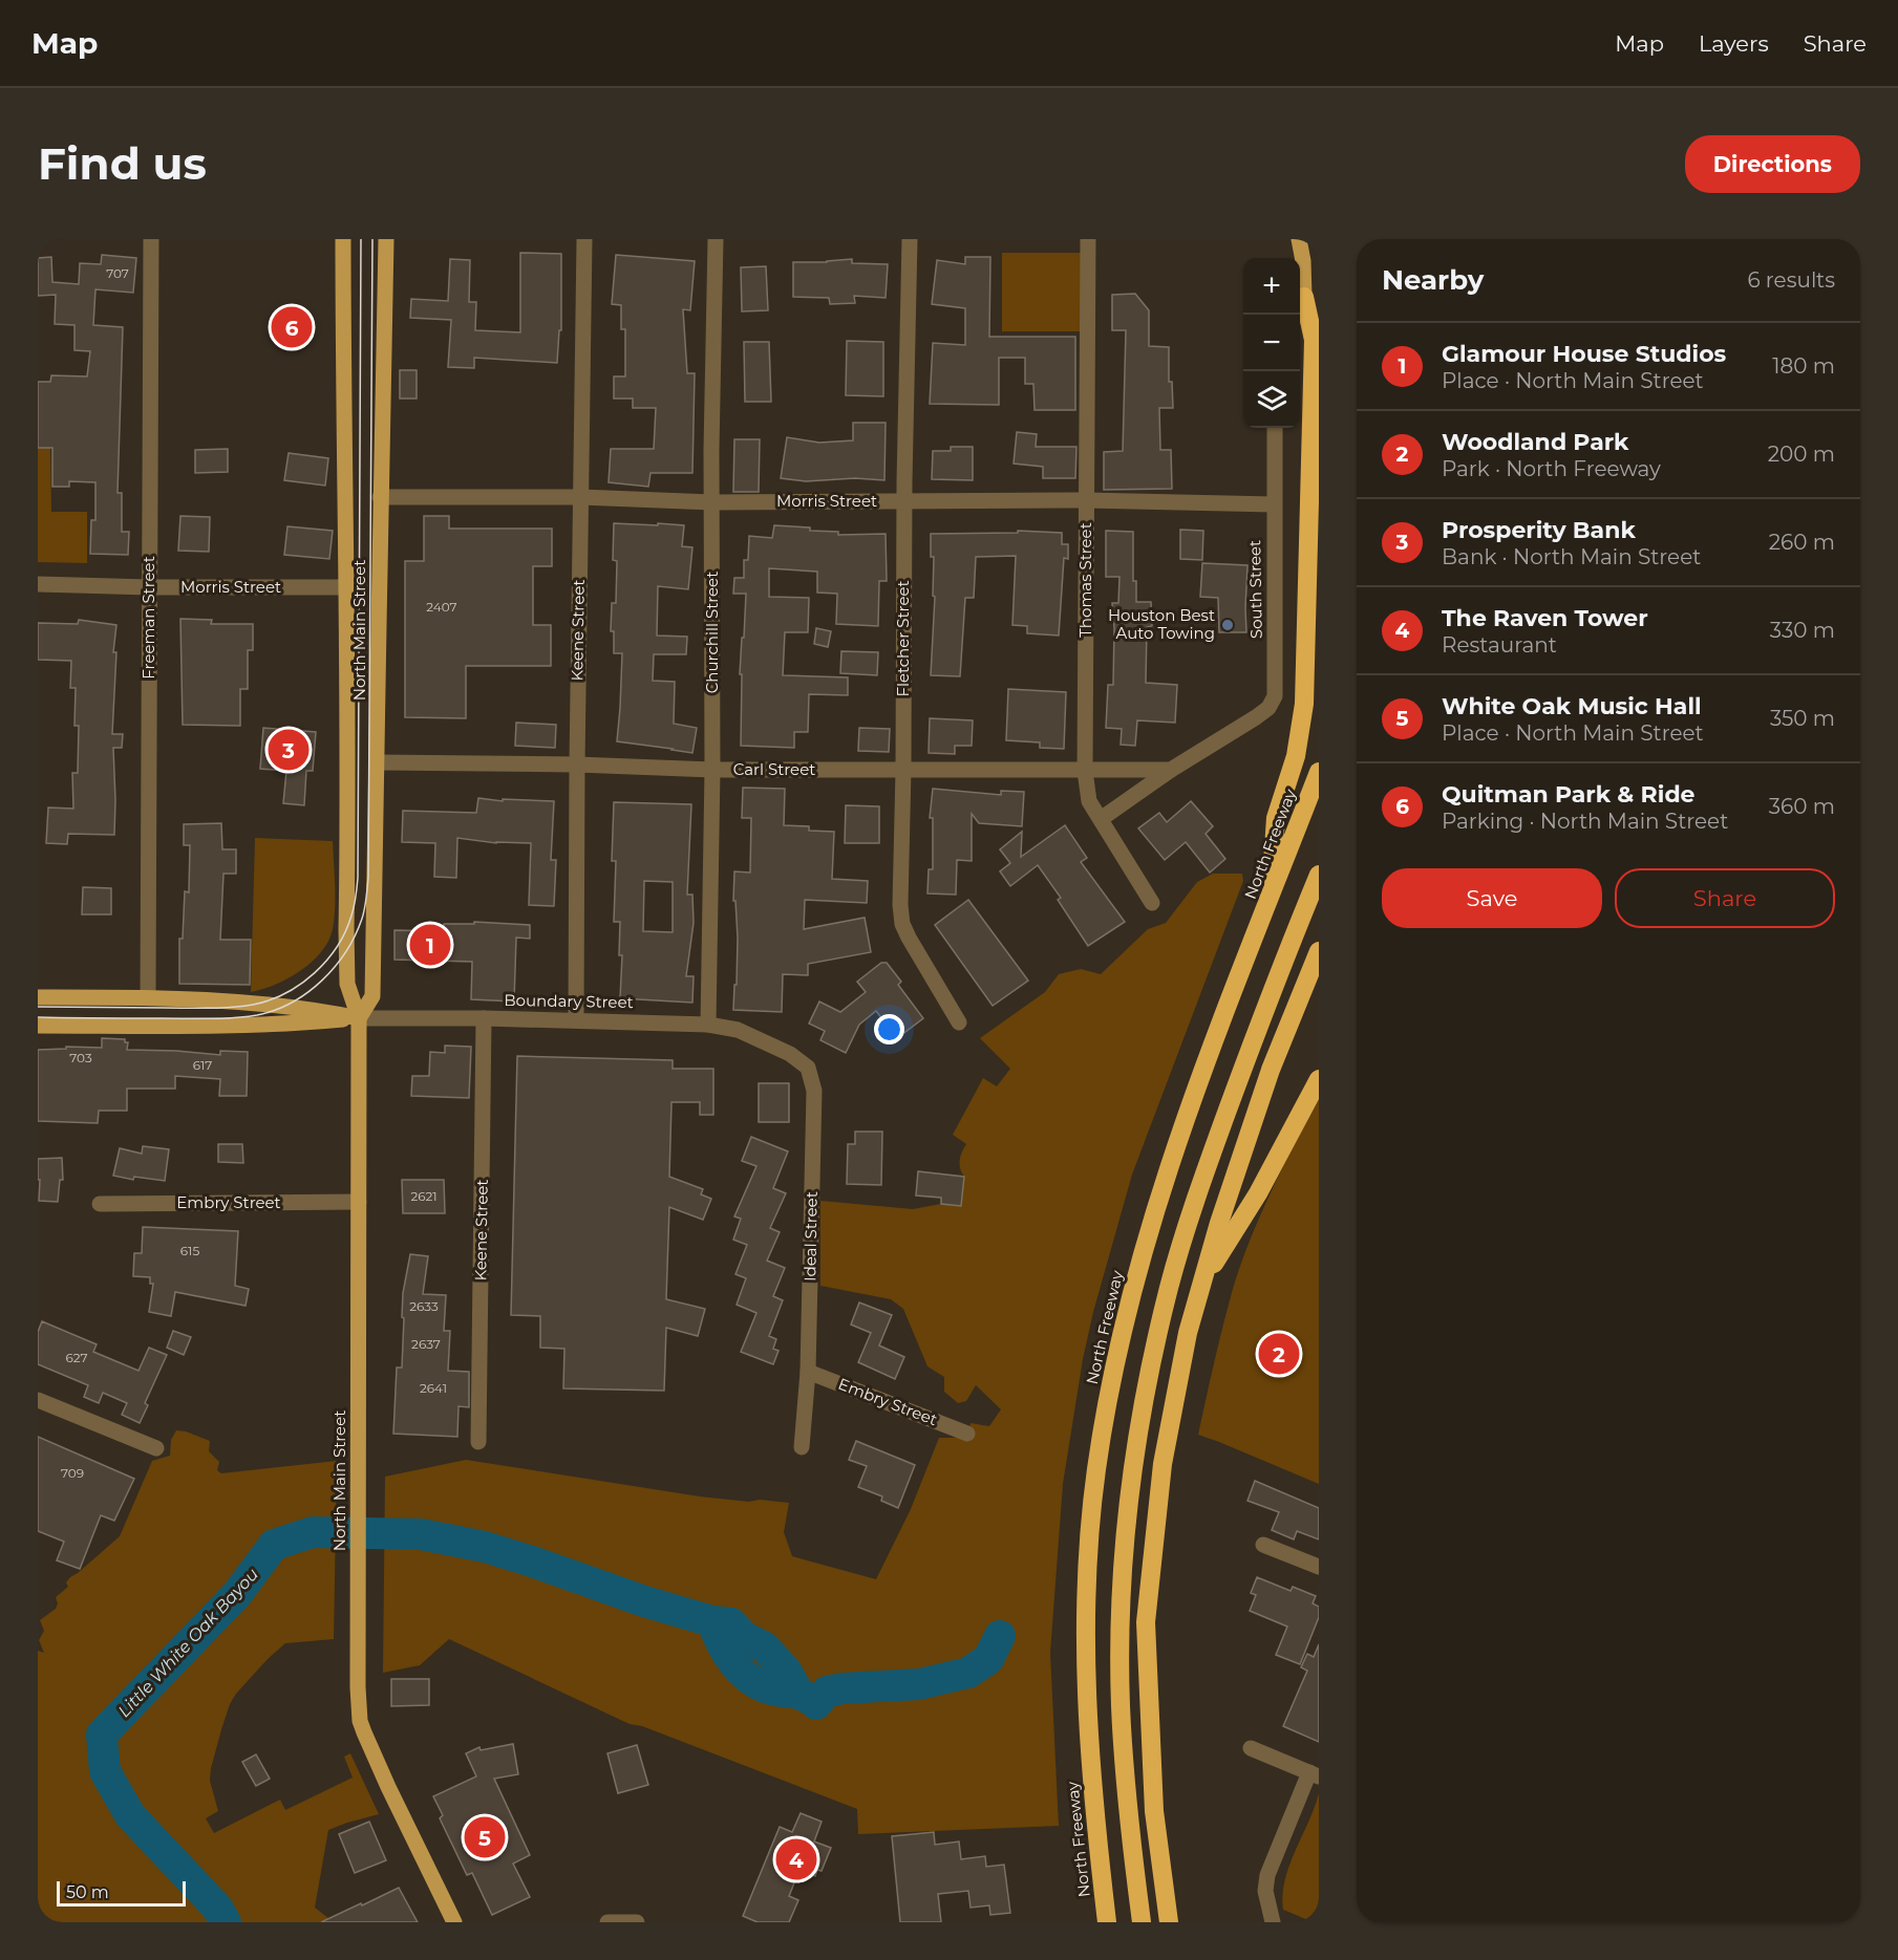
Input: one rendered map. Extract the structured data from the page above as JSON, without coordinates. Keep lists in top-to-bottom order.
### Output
{
  "streets": {
    "highway": ["North Freeway"],
    "main road": ["North Main Street", "Boundary Street"],
    "street": [
      "Morris Street",
      "Thomas Street",
      "South Street",
      "Freeman Street",
      "Keene Street",
      "Churchill Street",
      "Fletcher Street",
      "Carl Street",
      "Embry Street",
      "Ideal Street"
    ]
  },
  "crossings": [
    ["Morris Street", "Thomas Street"],
    ["Morris Street", "South Street"],
    ["Morris Street", "Freeman Street"],
    ["Morris Street", "North Main Street"],
    ["Morris Street", "Keene Street"],
    ["Morris Street", "Churchill Street"],
    ["Morris Street", "Fletcher Street"],
    ["Thomas Street", "Carl Street"],
    ["South Street", "Carl Street"],
    ["Freeman Street", "Boundary Street"],
    ["North Main Street", "Carl Street"],
    ["North Main Street", "Boundary Street"],
    ["North Main Street", "Embry Street"],
    ["Keene Street", "Carl Street"],
    ["Keene Street", "Boundary Street"],
    ["Churchill Street", "Carl Street"],
    ["Churchill Street", "Boundary Street"],
    ["Fletcher Street", "Carl Street"],
    ["Boundary Street", "Ideal Street"],
    ["Embry Street", "Ideal Street"]
  ],
  "water": ["Little White Oak Bayou"],
  "places": ["Houston Best Auto Towing"],
  "house_numbers": [
    "707",
    "2407",
    "703",
    "617",
    "2621",
    "615",
    "2633",
    "2637",
    "627",
    "2641",
    "709"
  ],
  "scale_bar": "50 m",
  "page": {
    "header": "Map",
    "nav": ["Map", "Layers", "Share"],
    "buttons": [
      "Directions",
      ["Save", "Share"]
    ],
    "title": "Find us",
    "heading": ["Nearby", "6 results"],
    "map_buttons": ["+", "−"],
    "pins": [
      "6",
      "3",
      "1",
      "2",
      "5",
      "4"
    ],
    "list": [
      {
        "mark": "1",
        "name": "Glamour House Studios",
        "note": "Place · North Main Street",
        "value": "180 m"
      },
      {
        "mark": "2",
        "name": "Woodland Park",
        "note": "Park · North Freeway",
        "value": "200 m"
      },
      {
        "mark": "3",
        "name": "Prosperity Bank",
        "note": "Bank · North Main Street",
        "value": "260 m"
      },
      {
        "mark": "4",
        "name": "The Raven Tower",
        "note": "Restaurant",
        "value": "330 m"
      },
      {
        "mark": "5",
        "name": "White Oak Music Hall",
        "note": "Place · North Main Street",
        "value": "350 m"
      },
      {
        "mark": "6",
        "name": "Quitman Park & Ride",
        "note": "Parking · North Main Street",
        "value": "360 m"
      }
    ],
    "scale": "50 m"
  }
}
